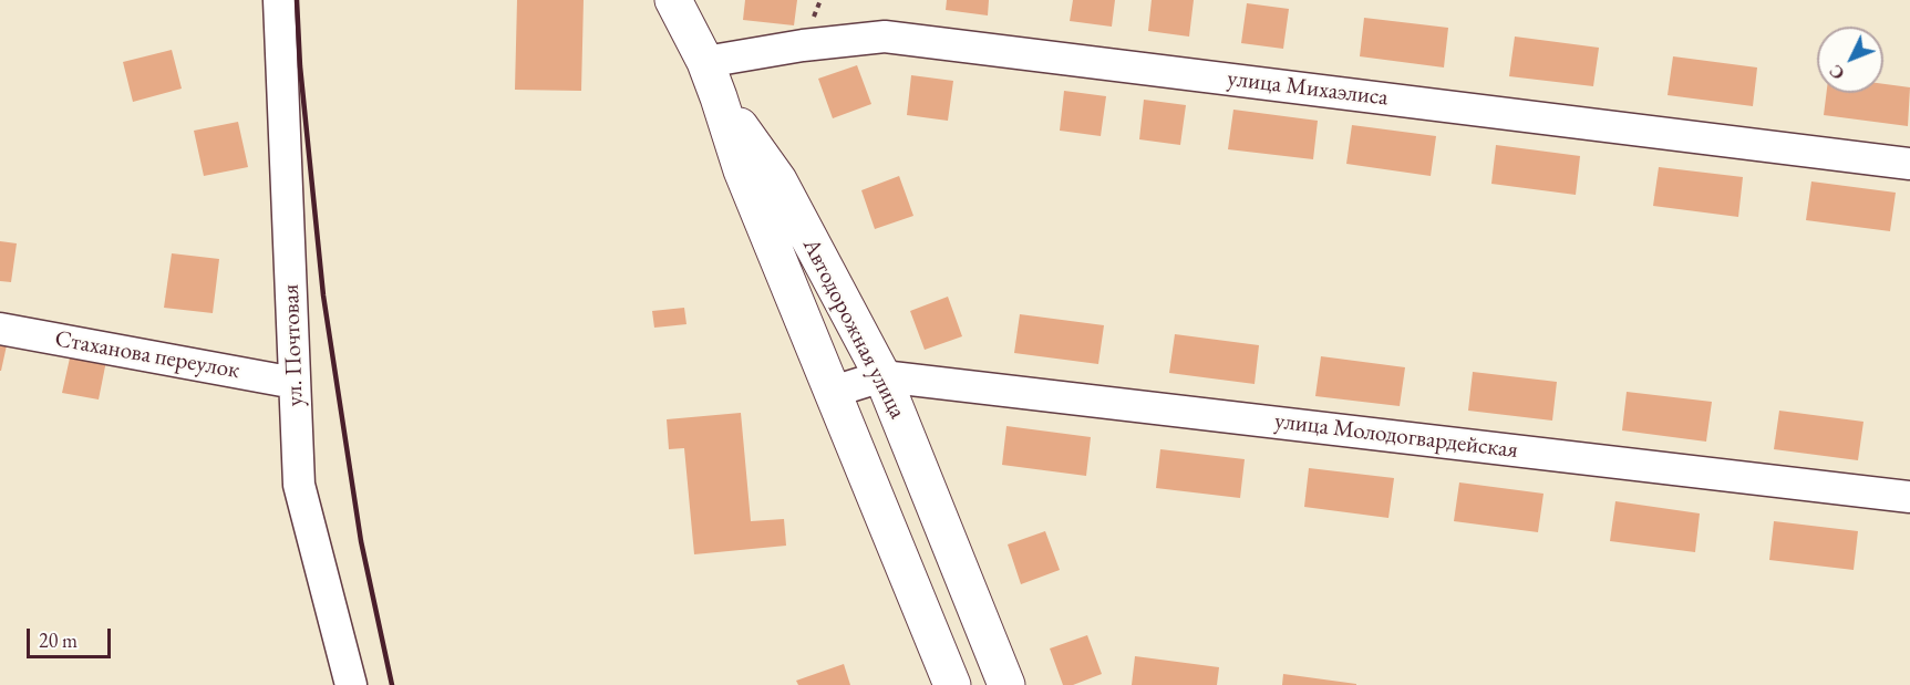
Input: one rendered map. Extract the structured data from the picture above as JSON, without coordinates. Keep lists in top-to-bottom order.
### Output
{
  "streets": {
    "main road": ["Автодорожная улица"],
    "street": [
      "улица Михаэлиса",
      "ул. Почтовая",
      "Стаханова переулок",
      "улица Молодогвардейская"
    ]
  },
  "crossings": [
    ["улица Михаэлиса", "Автодорожная улица"],
    ["Автодорожная улица", "улица Молодогвардейская"],
    ["ул. Почтовая", "Стаханова переулок"]
  ],
  "scale_bar": "20 m",
  "north": "bottom left"
}
